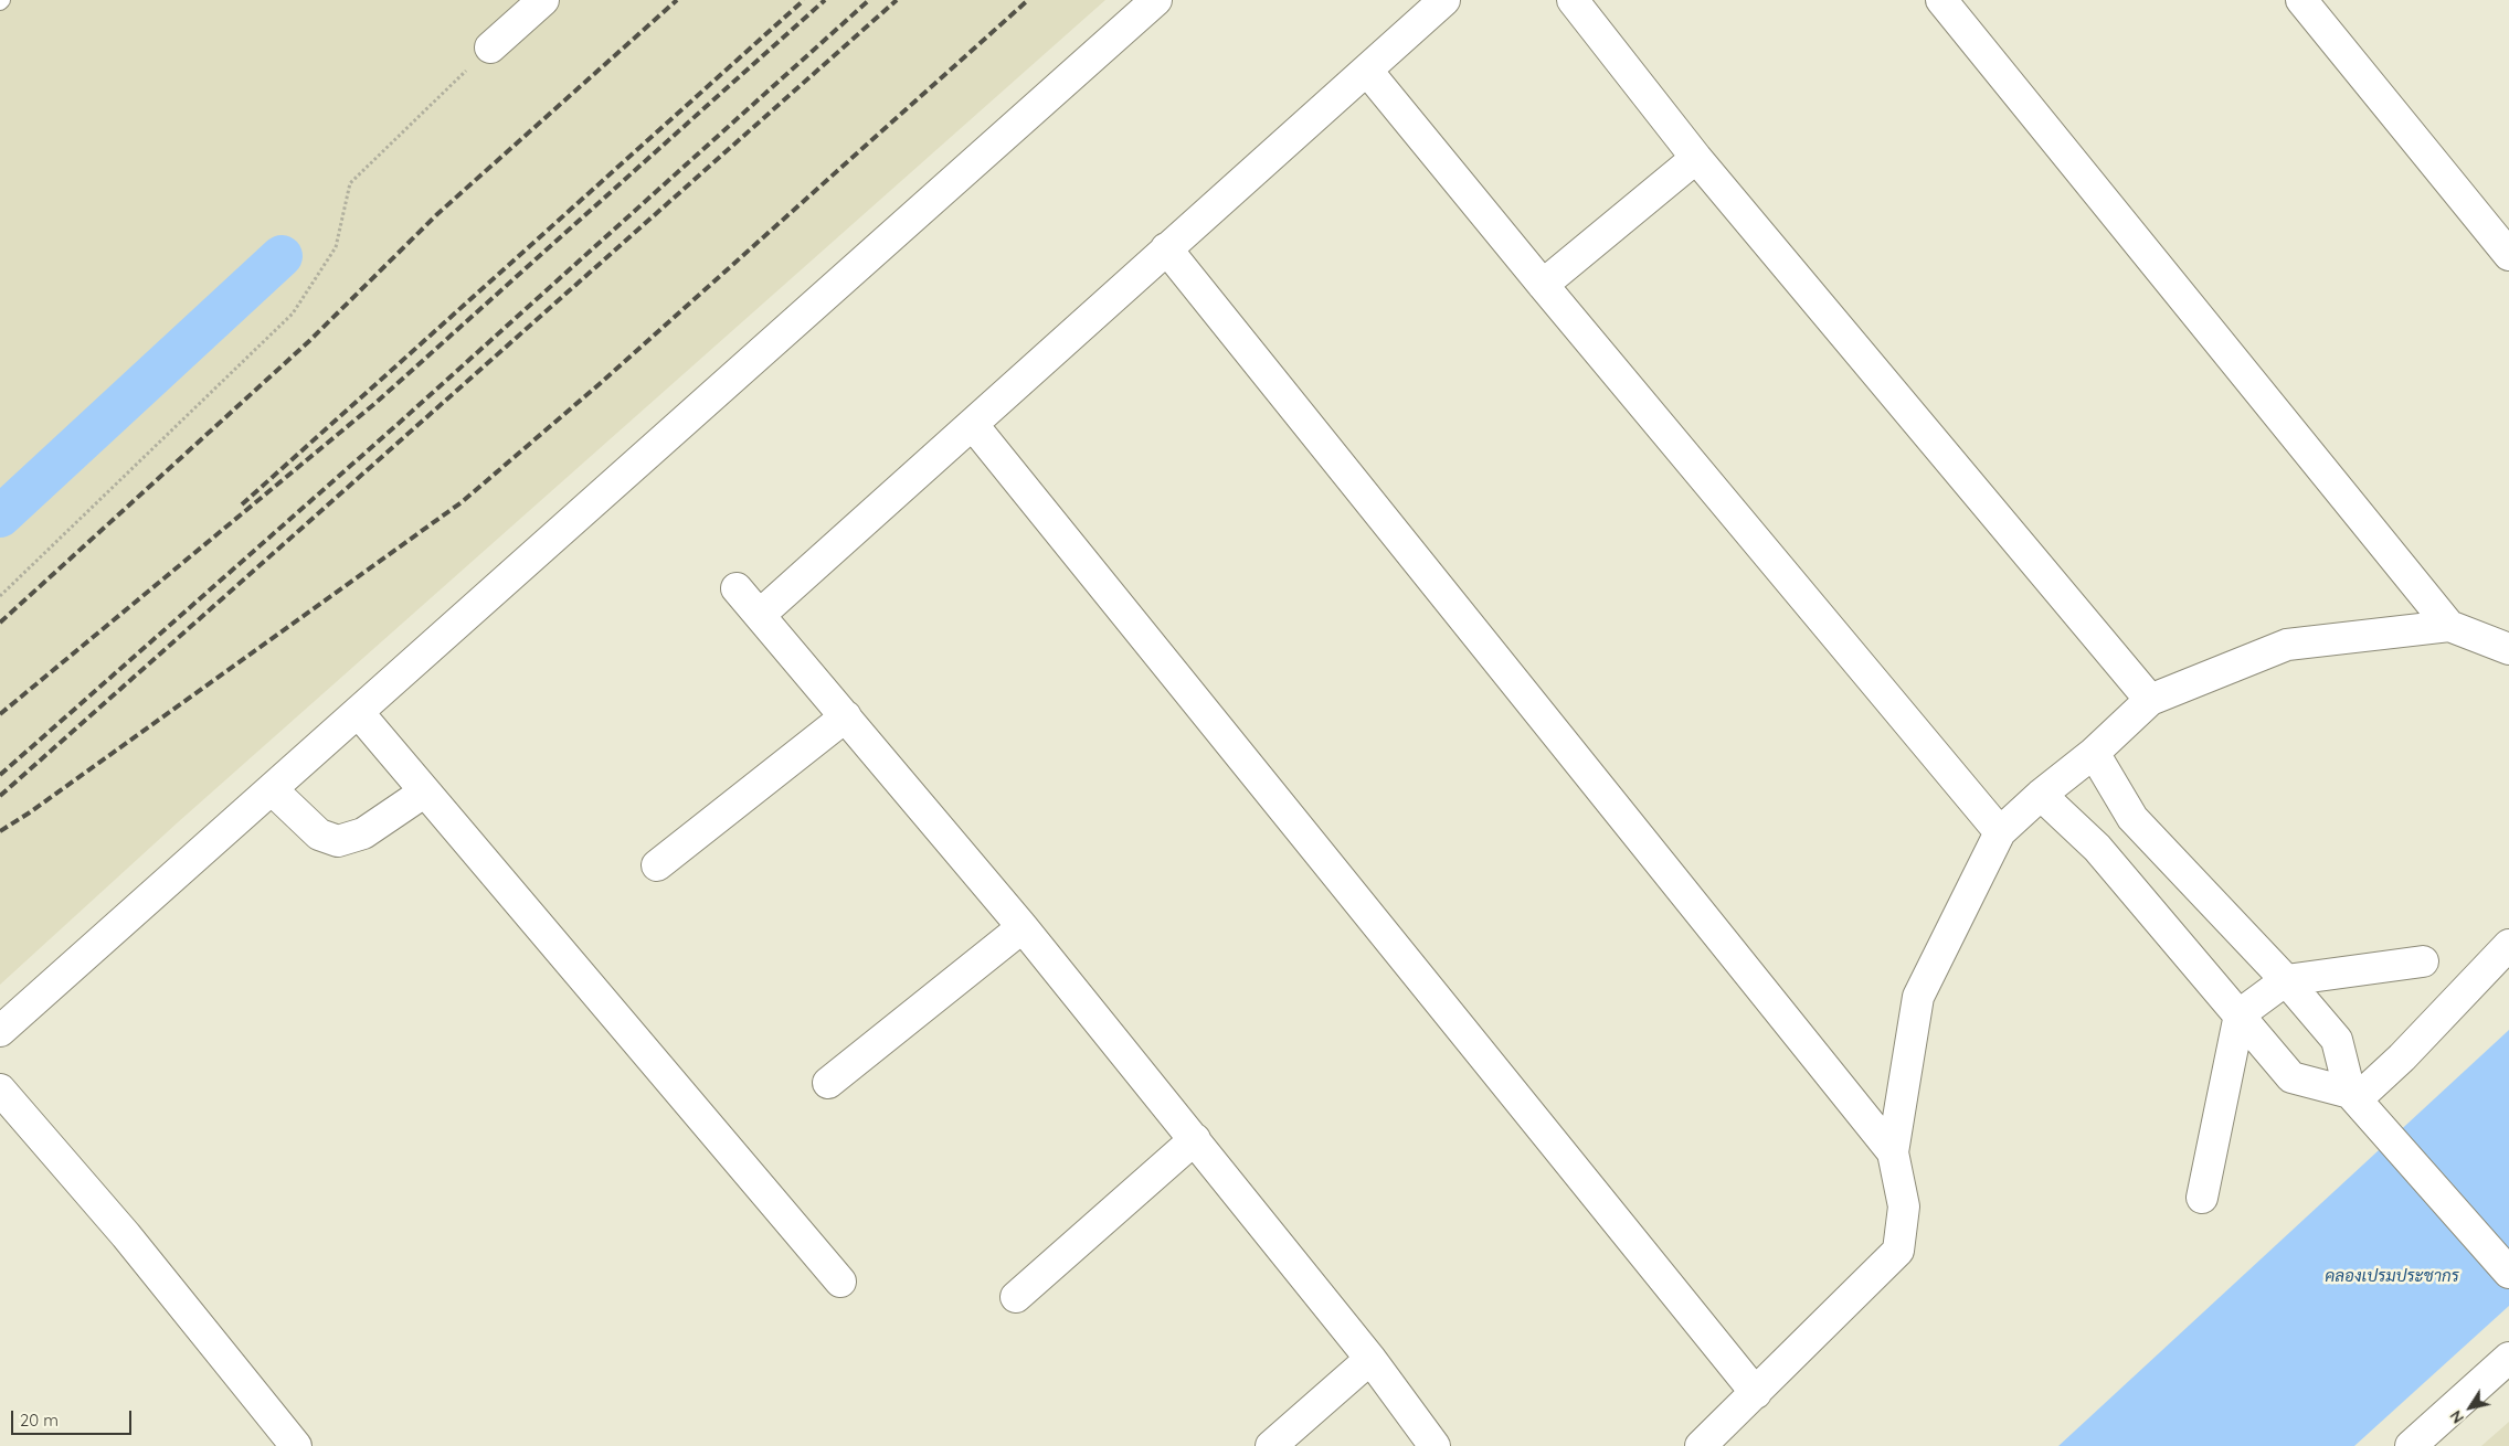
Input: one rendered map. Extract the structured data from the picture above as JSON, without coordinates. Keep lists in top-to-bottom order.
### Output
{
  "water": ["คลองเปรมประชากร"],
  "scale_bar": "20 m",
  "north": "bottom left"
}
